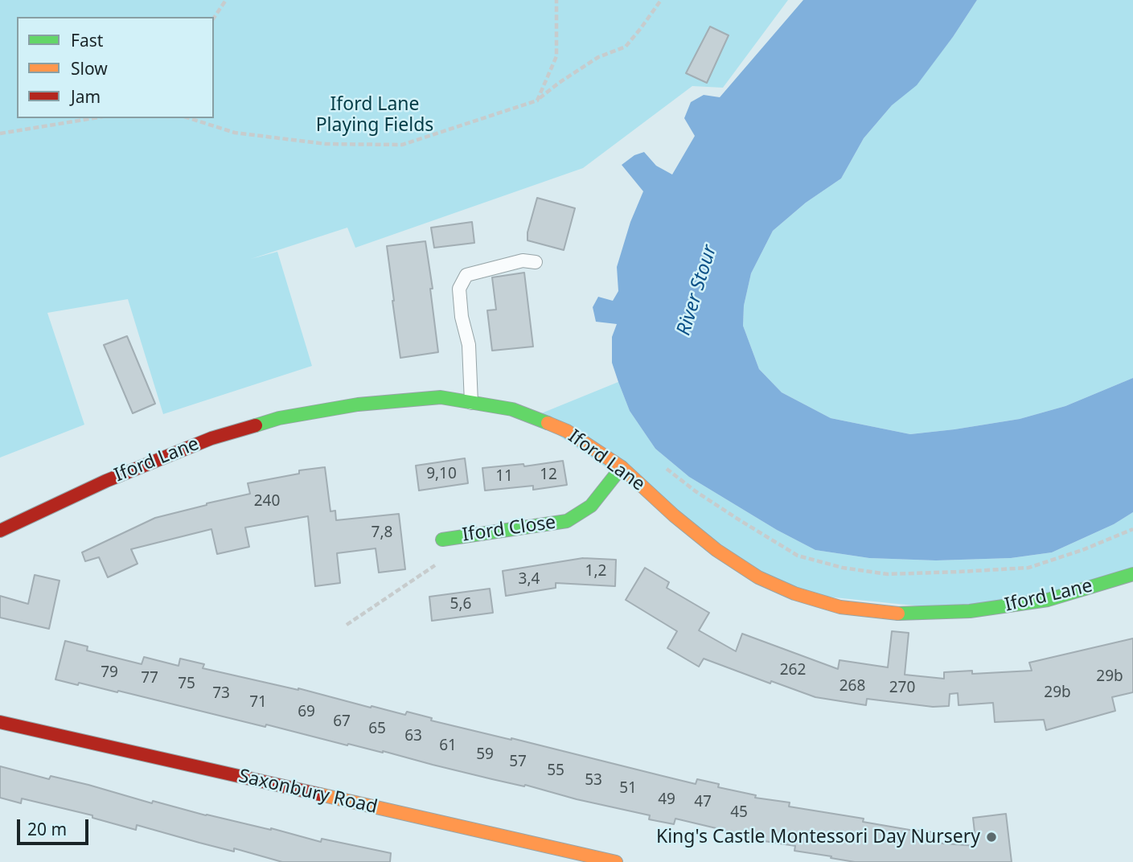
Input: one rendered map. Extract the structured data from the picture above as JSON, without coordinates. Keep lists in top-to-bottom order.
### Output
{
  "streets": {
    "street": ["Iford Lane", "Iford Close", "Saxonbury Road"]
  },
  "crossings": [
    ["Iford Lane", "Iford Close"]
  ],
  "water": ["River Stour"],
  "parks": ["Iford Lane Playing Fields"],
  "places": ["King's Castle Montessori Day Nursery"],
  "house_numbers": [
    "9,10",
    "12",
    "11",
    "240",
    "7,8",
    "1,2",
    "3,4",
    "5,6",
    "262",
    "79",
    "29b",
    "77",
    "75",
    "268",
    "270",
    "29b",
    "73",
    "71",
    "69",
    "67",
    "65",
    "63",
    "61",
    "59",
    "57",
    "55",
    "53",
    "51",
    "49",
    "47",
    "45"
  ],
  "legend": ["Fast", "Slow", "Jam"],
  "scale_bar": "20 m"
}
